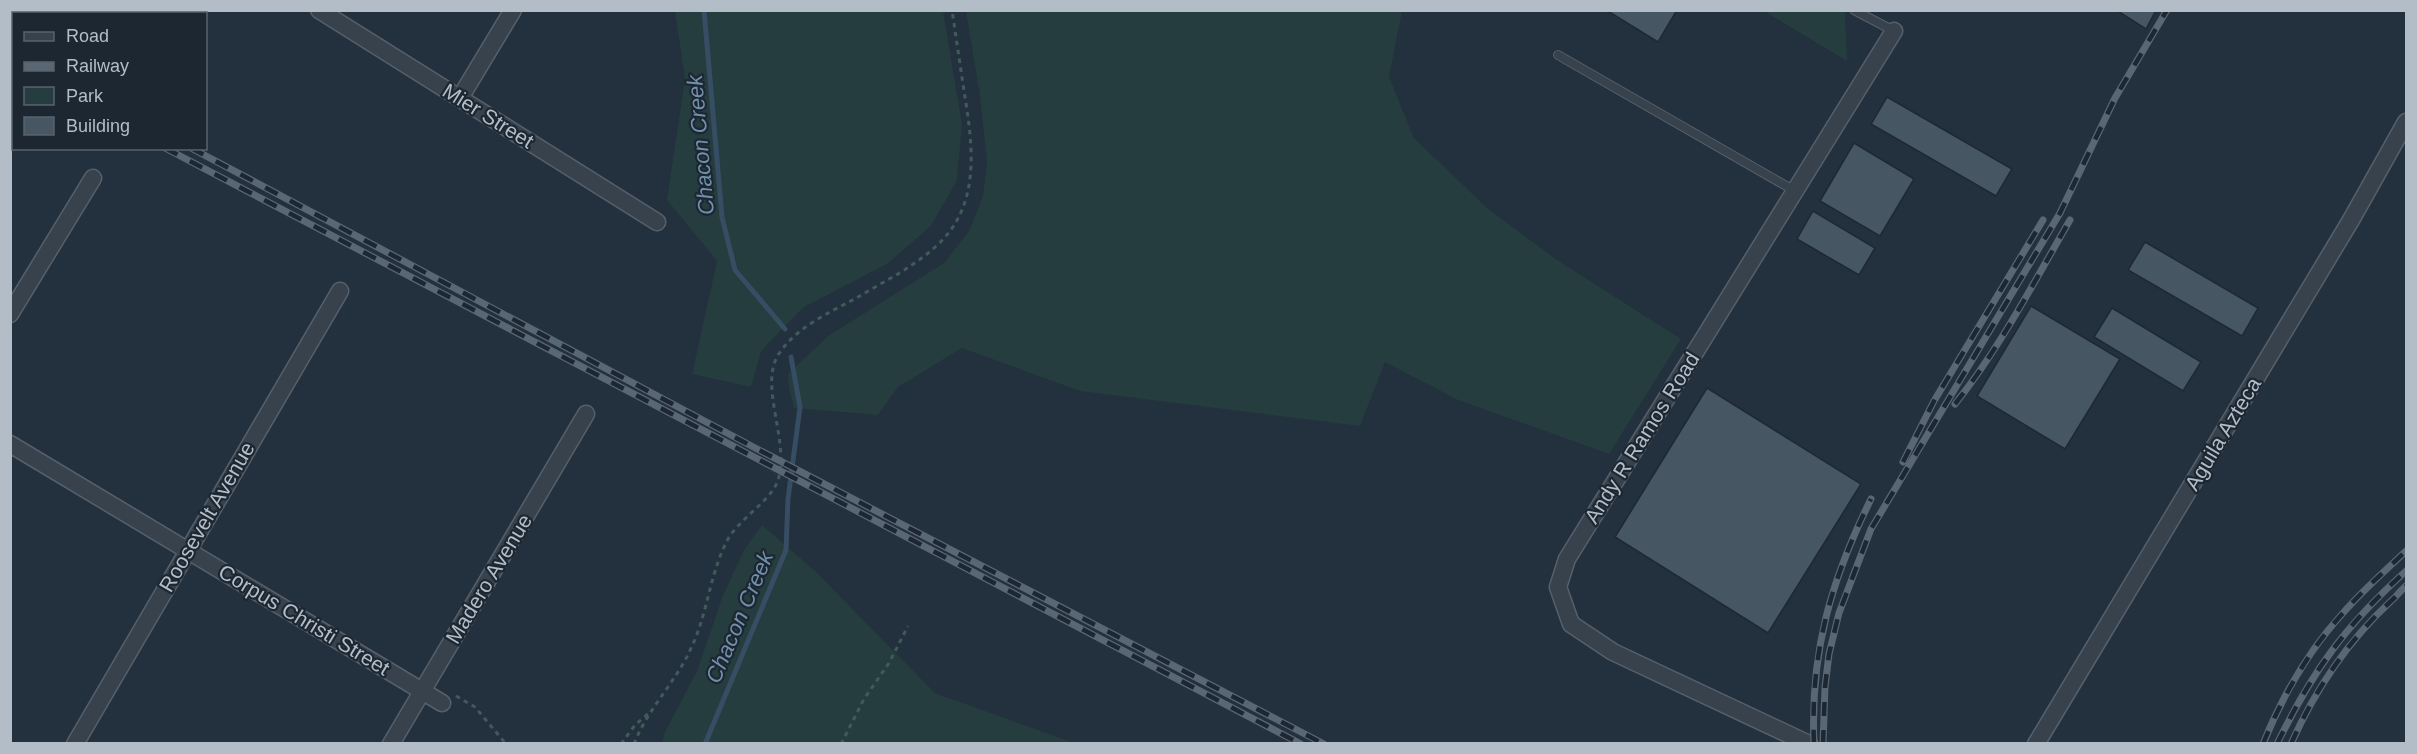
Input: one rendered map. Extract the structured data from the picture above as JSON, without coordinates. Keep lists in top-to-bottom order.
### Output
{
  "streets": {
    "street": [
      "Mier Street",
      "Aguila Azteca",
      "Andy R Ramos Road",
      "Roosevelt Avenue",
      "Madero Avenue",
      "Corpus Christi Street"
    ]
  },
  "crossings": [
    ["Roosevelt Avenue", "Corpus Christi Street"],
    ["Madero Avenue", "Corpus Christi Street"]
  ],
  "water": ["Chacon Creek"],
  "legend": [
    "Road",
    "Railway",
    "Park",
    "Building"
  ]
}
